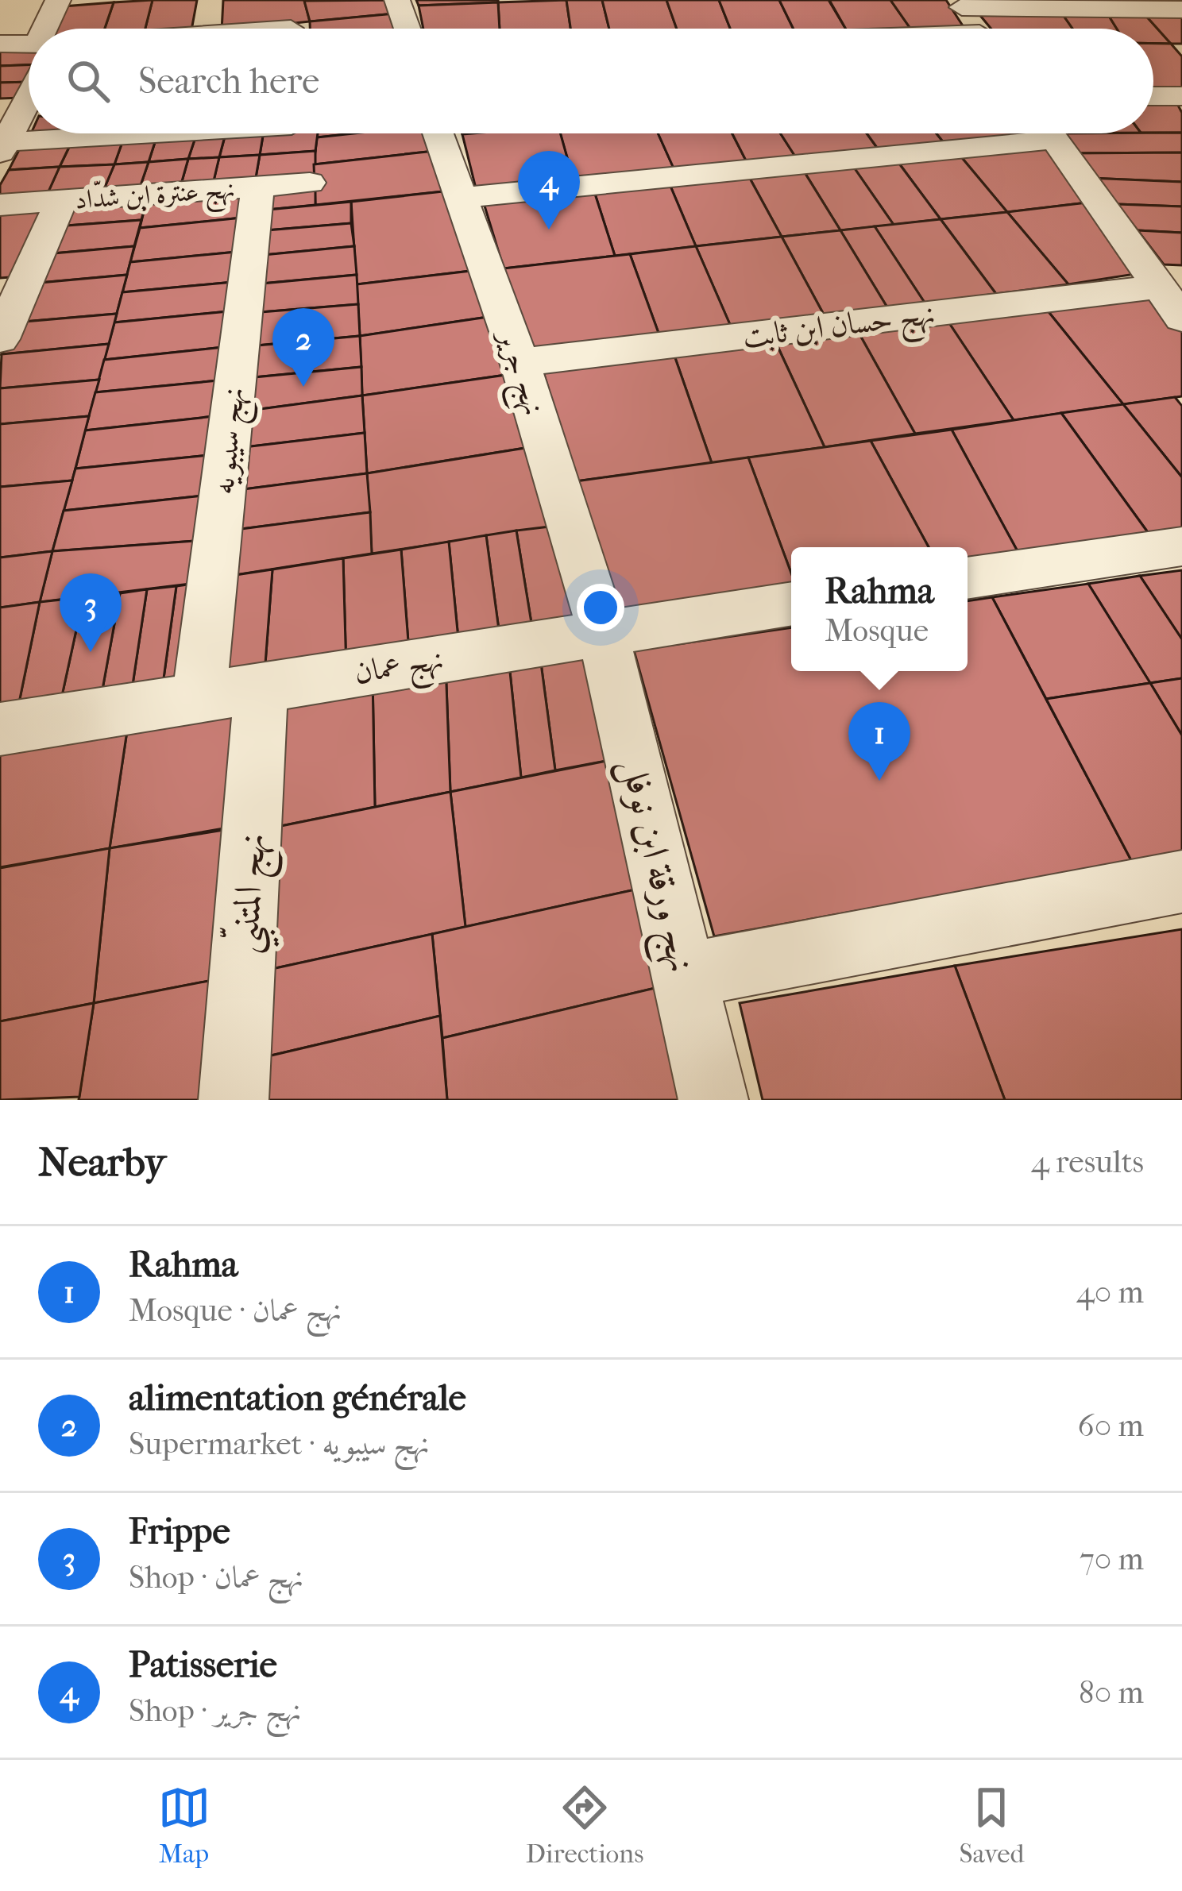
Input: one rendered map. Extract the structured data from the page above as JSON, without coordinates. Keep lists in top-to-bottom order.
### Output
{
  "streets": {
    "street": [
      "نهج عنترة ابن شدّاد",
      "نهج حسان ابن ثابت",
      "نهج جرير",
      "نهج سيبويه",
      "نهج عمان",
      "نهج ورقة ابن نوفل",
      "نهج المتنبّي"
    ]
  },
  "crossings": [
    ["نهج عنترة ابن شدّاد", "نهج سيبويه"],
    ["نهج حسان ابن ثابت", "نهج جرير"],
    ["نهج جرير", "نهج عمان"],
    ["نهج جرير", "نهج ورقة ابن نوفل"],
    ["نهج سيبويه", "نهج عمان"],
    ["نهج عمان", "نهج ورقة ابن نوفل"],
    ["نهج عمان", "نهج المتنبّي"]
  ],
  "page": {
    "search": "Search here",
    "pins": [
      "4",
      "2",
      "3",
      "1"
    ],
    "popup": ["Rahma", "Mosque"],
    "heading": ["Nearby", "4 results"],
    "list": [
      {
        "mark": "1",
        "name": "Rahma",
        "note": "Mosque · نهج عمان",
        "value": "40 m"
      },
      {
        "mark": "2",
        "name": "alimentation générale",
        "note": "Supermarket · نهج سيبويه",
        "value": "60 m"
      },
      {
        "mark": "3",
        "name": "Frippe",
        "note": "Shop · نهج عمان",
        "value": "70 m"
      },
      {
        "mark": "4",
        "name": "Patisserie",
        "note": "Shop · نهج جرير",
        "value": "80 m"
      }
    ],
    "nav": ["Map", "Directions", "Saved"]
  }
}
